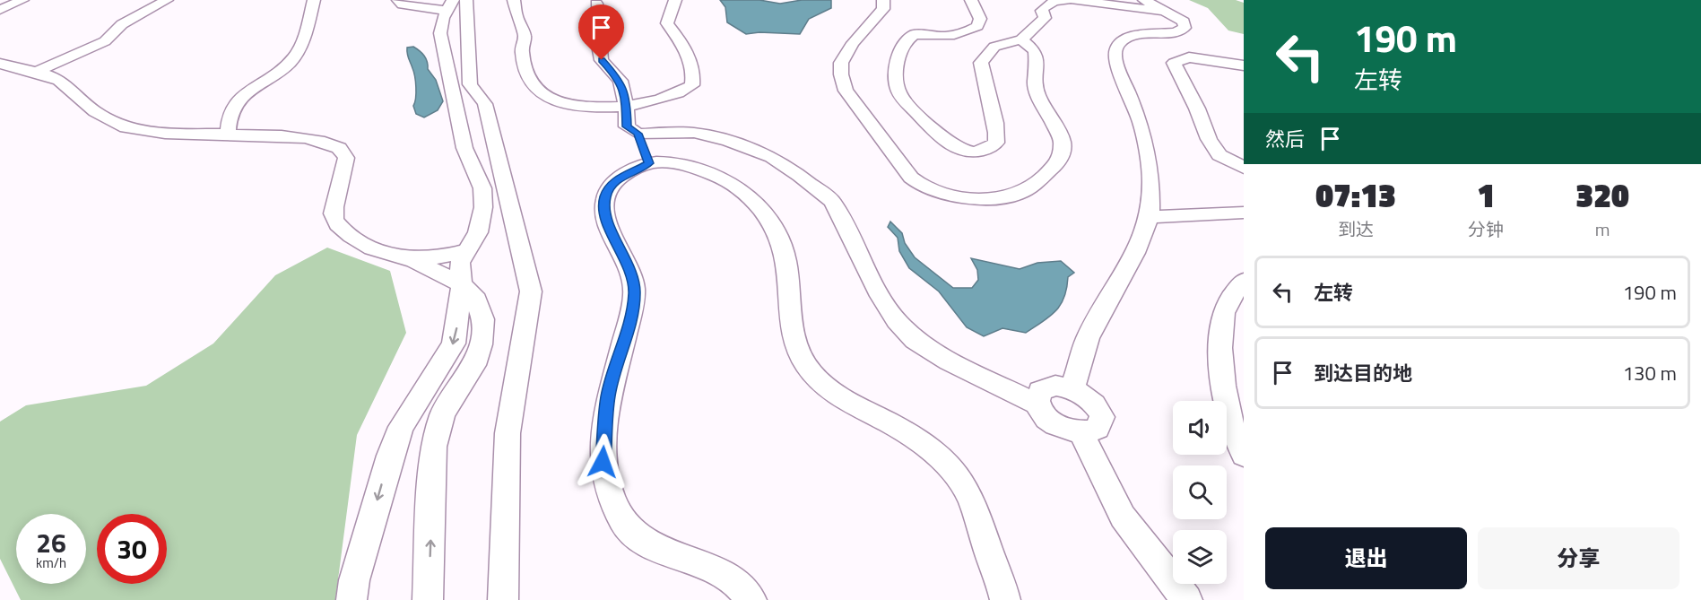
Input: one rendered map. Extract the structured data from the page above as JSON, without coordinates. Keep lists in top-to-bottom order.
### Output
{
  "page": {
    "turn": ["190 m", "左转"],
    "then": "然后",
    "eta": [
      "07:13",
      "到达",
      "1",
      "分钟",
      "320",
      "m"
    ],
    "list": [
      {
        "name": "左转",
        "value": "190 m"
      },
      {
        "name": "到达目的地",
        "value": "130 m"
      }
    ],
    "speed": "26 km/h",
    "limit": "30",
    "buttons": ["退出", "分享"]
  }
}
